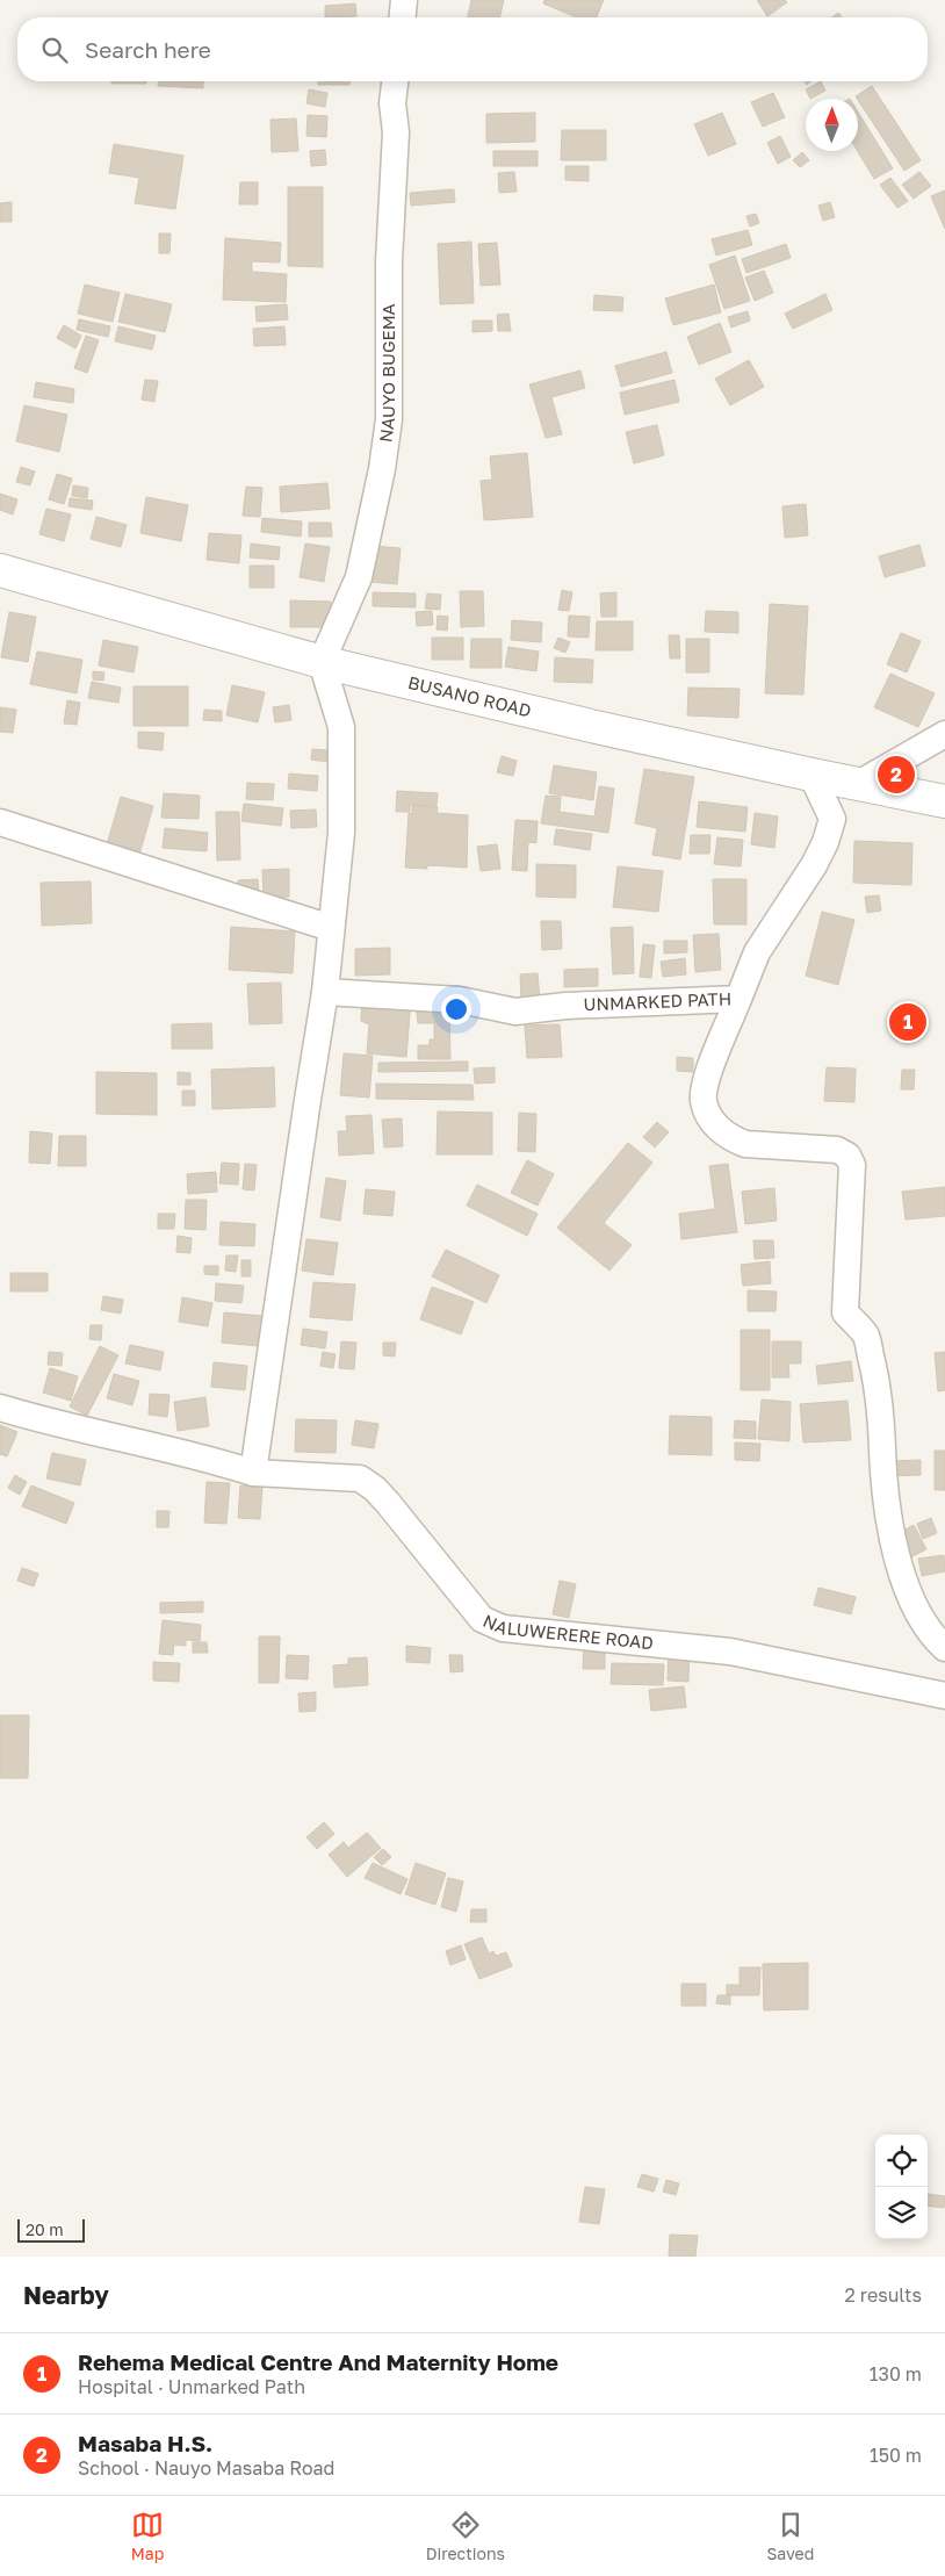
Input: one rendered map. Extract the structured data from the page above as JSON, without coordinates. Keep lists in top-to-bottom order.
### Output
{
  "streets": {
    "street": [
      "NAUYO BUGEMA",
      "BUSANO ROAD",
      "UNMARKED PATH",
      "NALUWERERE ROAD"
    ]
  },
  "crossings": [
    ["NAUYO BUGEMA", "BUSANO ROAD"],
    ["BUSANO ROAD", "UNMARKED PATH"]
  ],
  "scale_bar": "20 m",
  "north": "top",
  "page": {
    "search": "Search here",
    "pins": ["2", "1"],
    "scale": "20 m",
    "heading": ["Nearby", "2 results"],
    "list": [
      {
        "mark": "1",
        "name": "Rehema Medical Centre And Maternity Home",
        "note": "Hospital · Unmarked Path",
        "value": "130 m"
      },
      {
        "mark": "2",
        "name": "Masaba H.S.",
        "note": "School · Nauyo Masaba Road",
        "value": "150 m"
      }
    ],
    "nav": ["Map", "Directions", "Saved"]
  }
}
